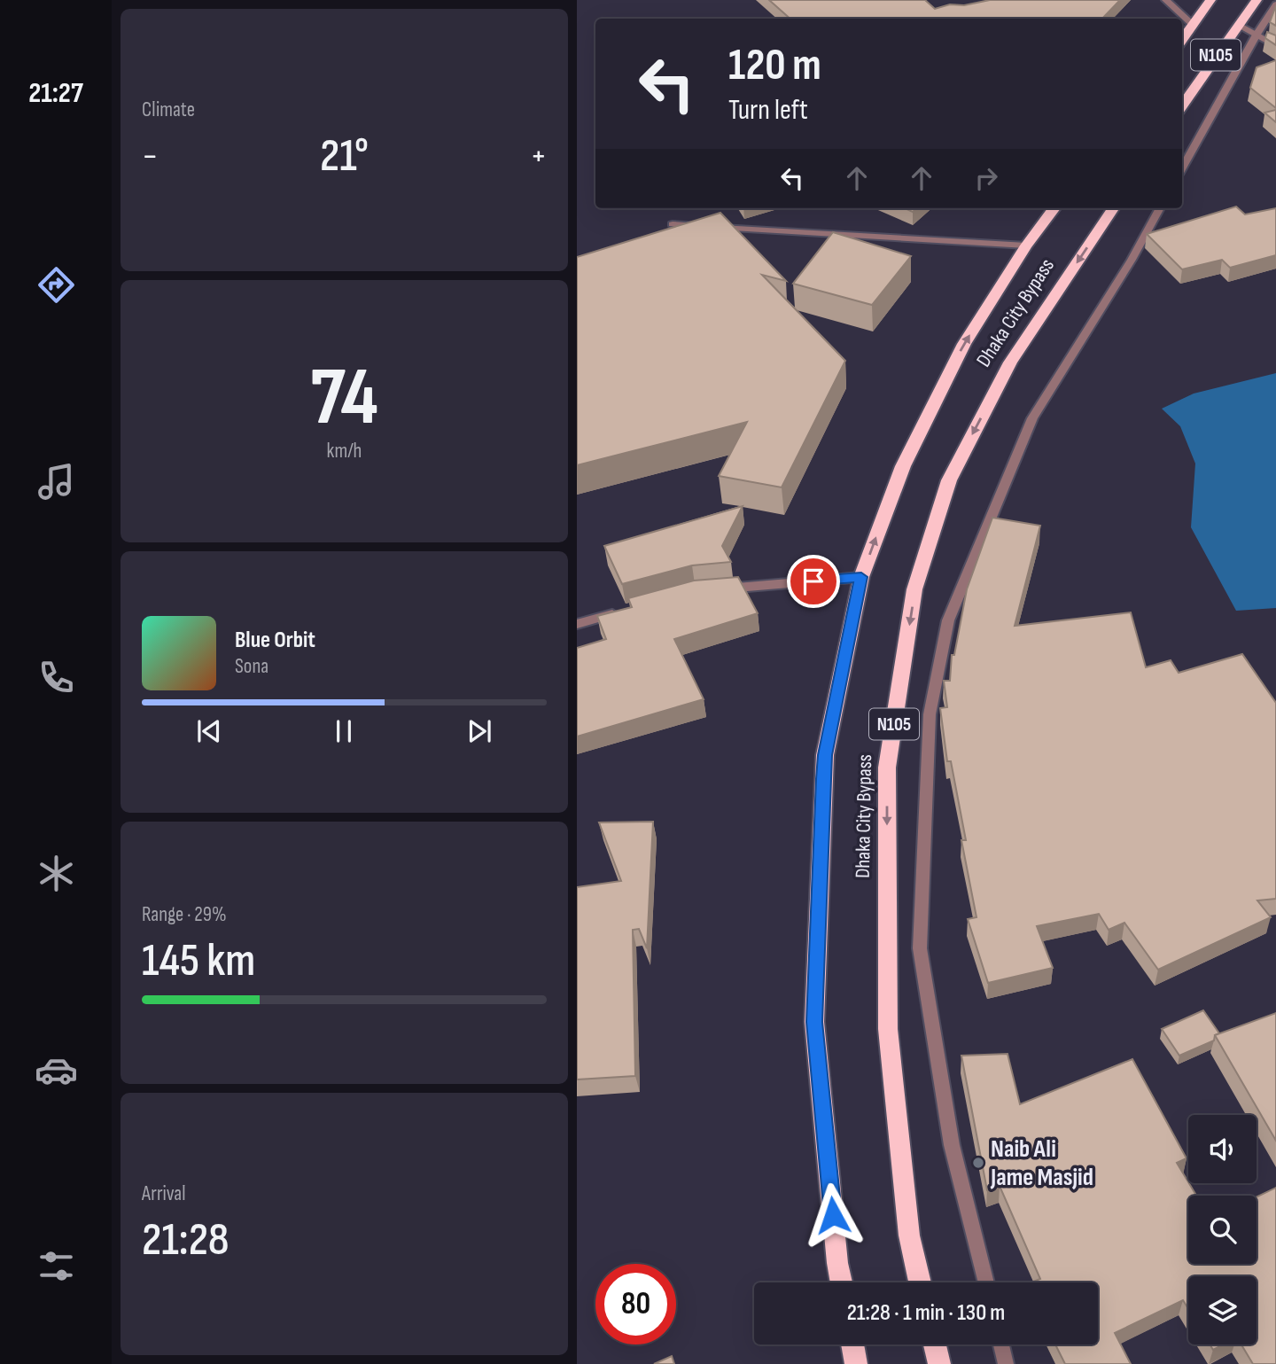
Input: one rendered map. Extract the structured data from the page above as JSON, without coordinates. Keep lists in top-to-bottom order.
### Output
{
  "streets": {
    "highway": ["N105", "Dhaka City Bypass"]
  },
  "places": ["Naib Ali Jame Masjid"],
  "page": {
    "tabs": "21:27",
    "tile": [
      "Climate",
      ["74", "km/h"],
      ["Range · 29%", "145 km"],
      ["Arrival", "21:28"]
    ],
    "turn": ["120 m", "Turn left"],
    "heat": ["−", "21°", "+"],
    "song": ["Blue Orbit", "Sona"],
    "limit": "80",
    "trip": "21:28 · 1 min · 130 m"
  }
}
